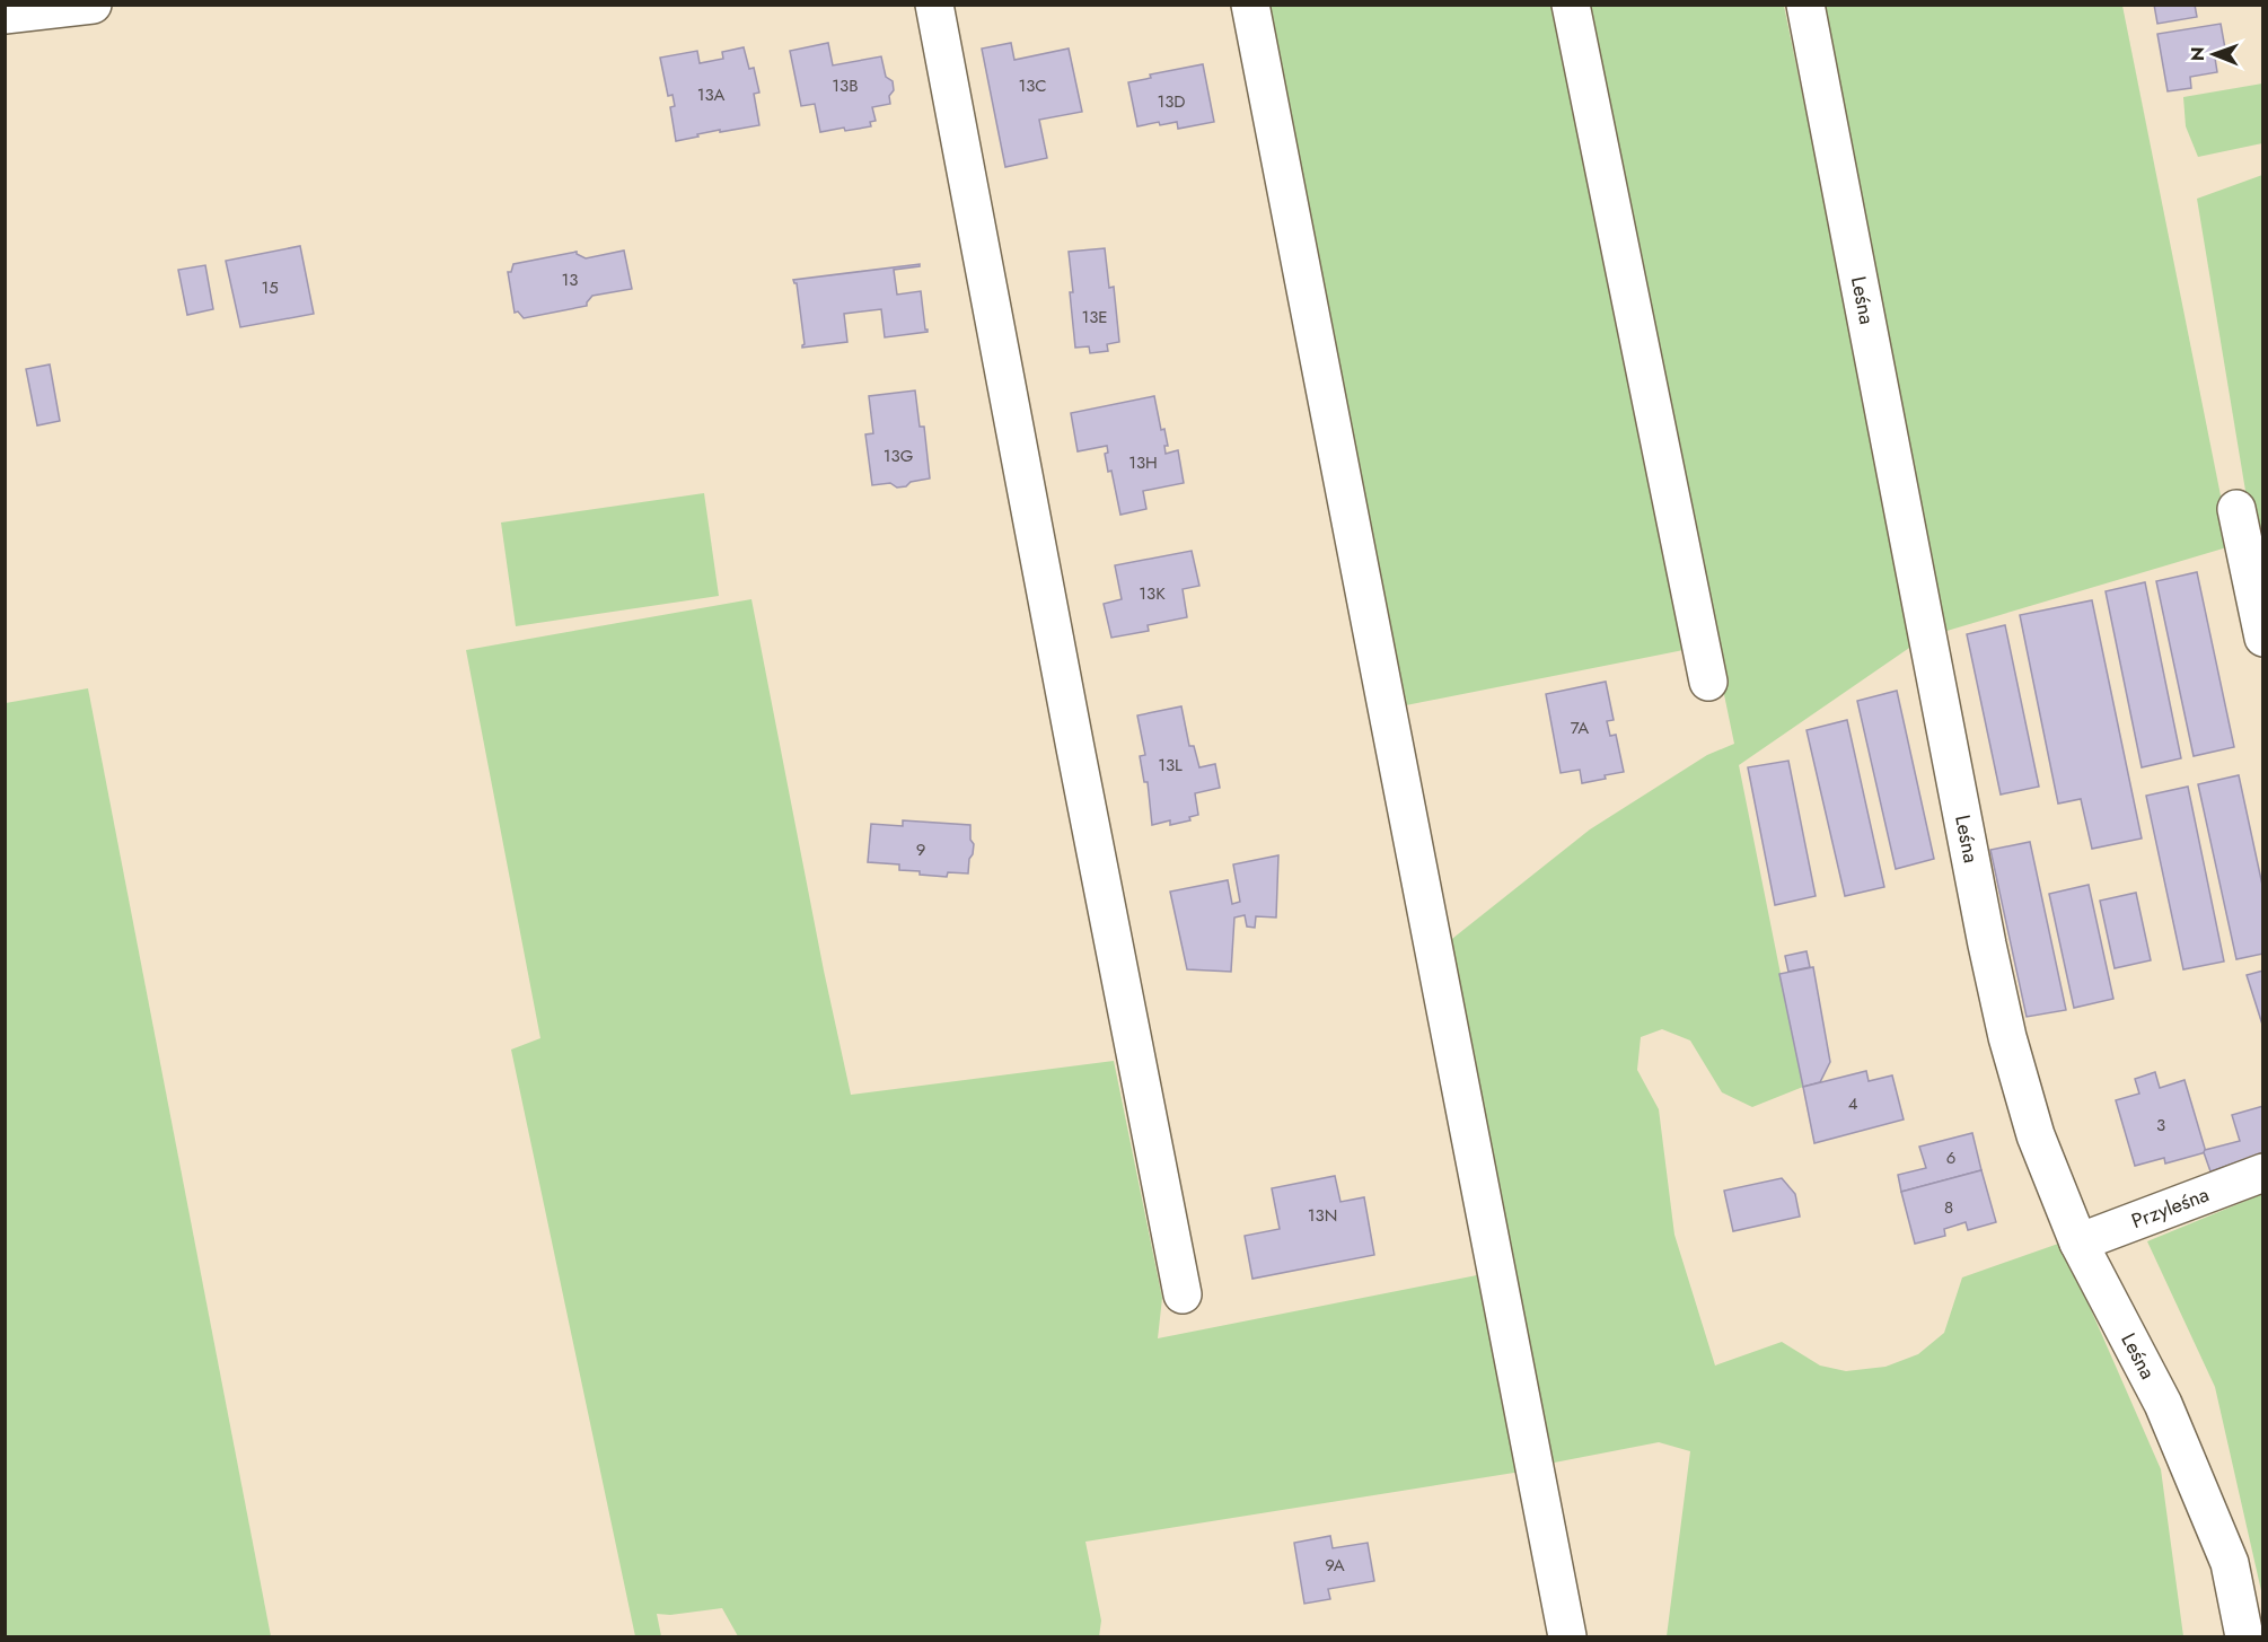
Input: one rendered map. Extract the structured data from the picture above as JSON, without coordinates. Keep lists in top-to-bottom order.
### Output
{
  "streets": {
    "street": ["Leśna", "Przyleśna"]
  },
  "crossings": [
    ["Leśna", "Przyleśna"]
  ],
  "house_numbers": [
    "13B",
    "13C",
    "13A",
    "13D",
    "13",
    "15",
    "13E",
    "13G",
    "13H",
    "13K",
    "7A",
    "13L",
    "9",
    "4",
    "3",
    "6",
    "8",
    "13N",
    "9A"
  ],
  "north": "left"
}
